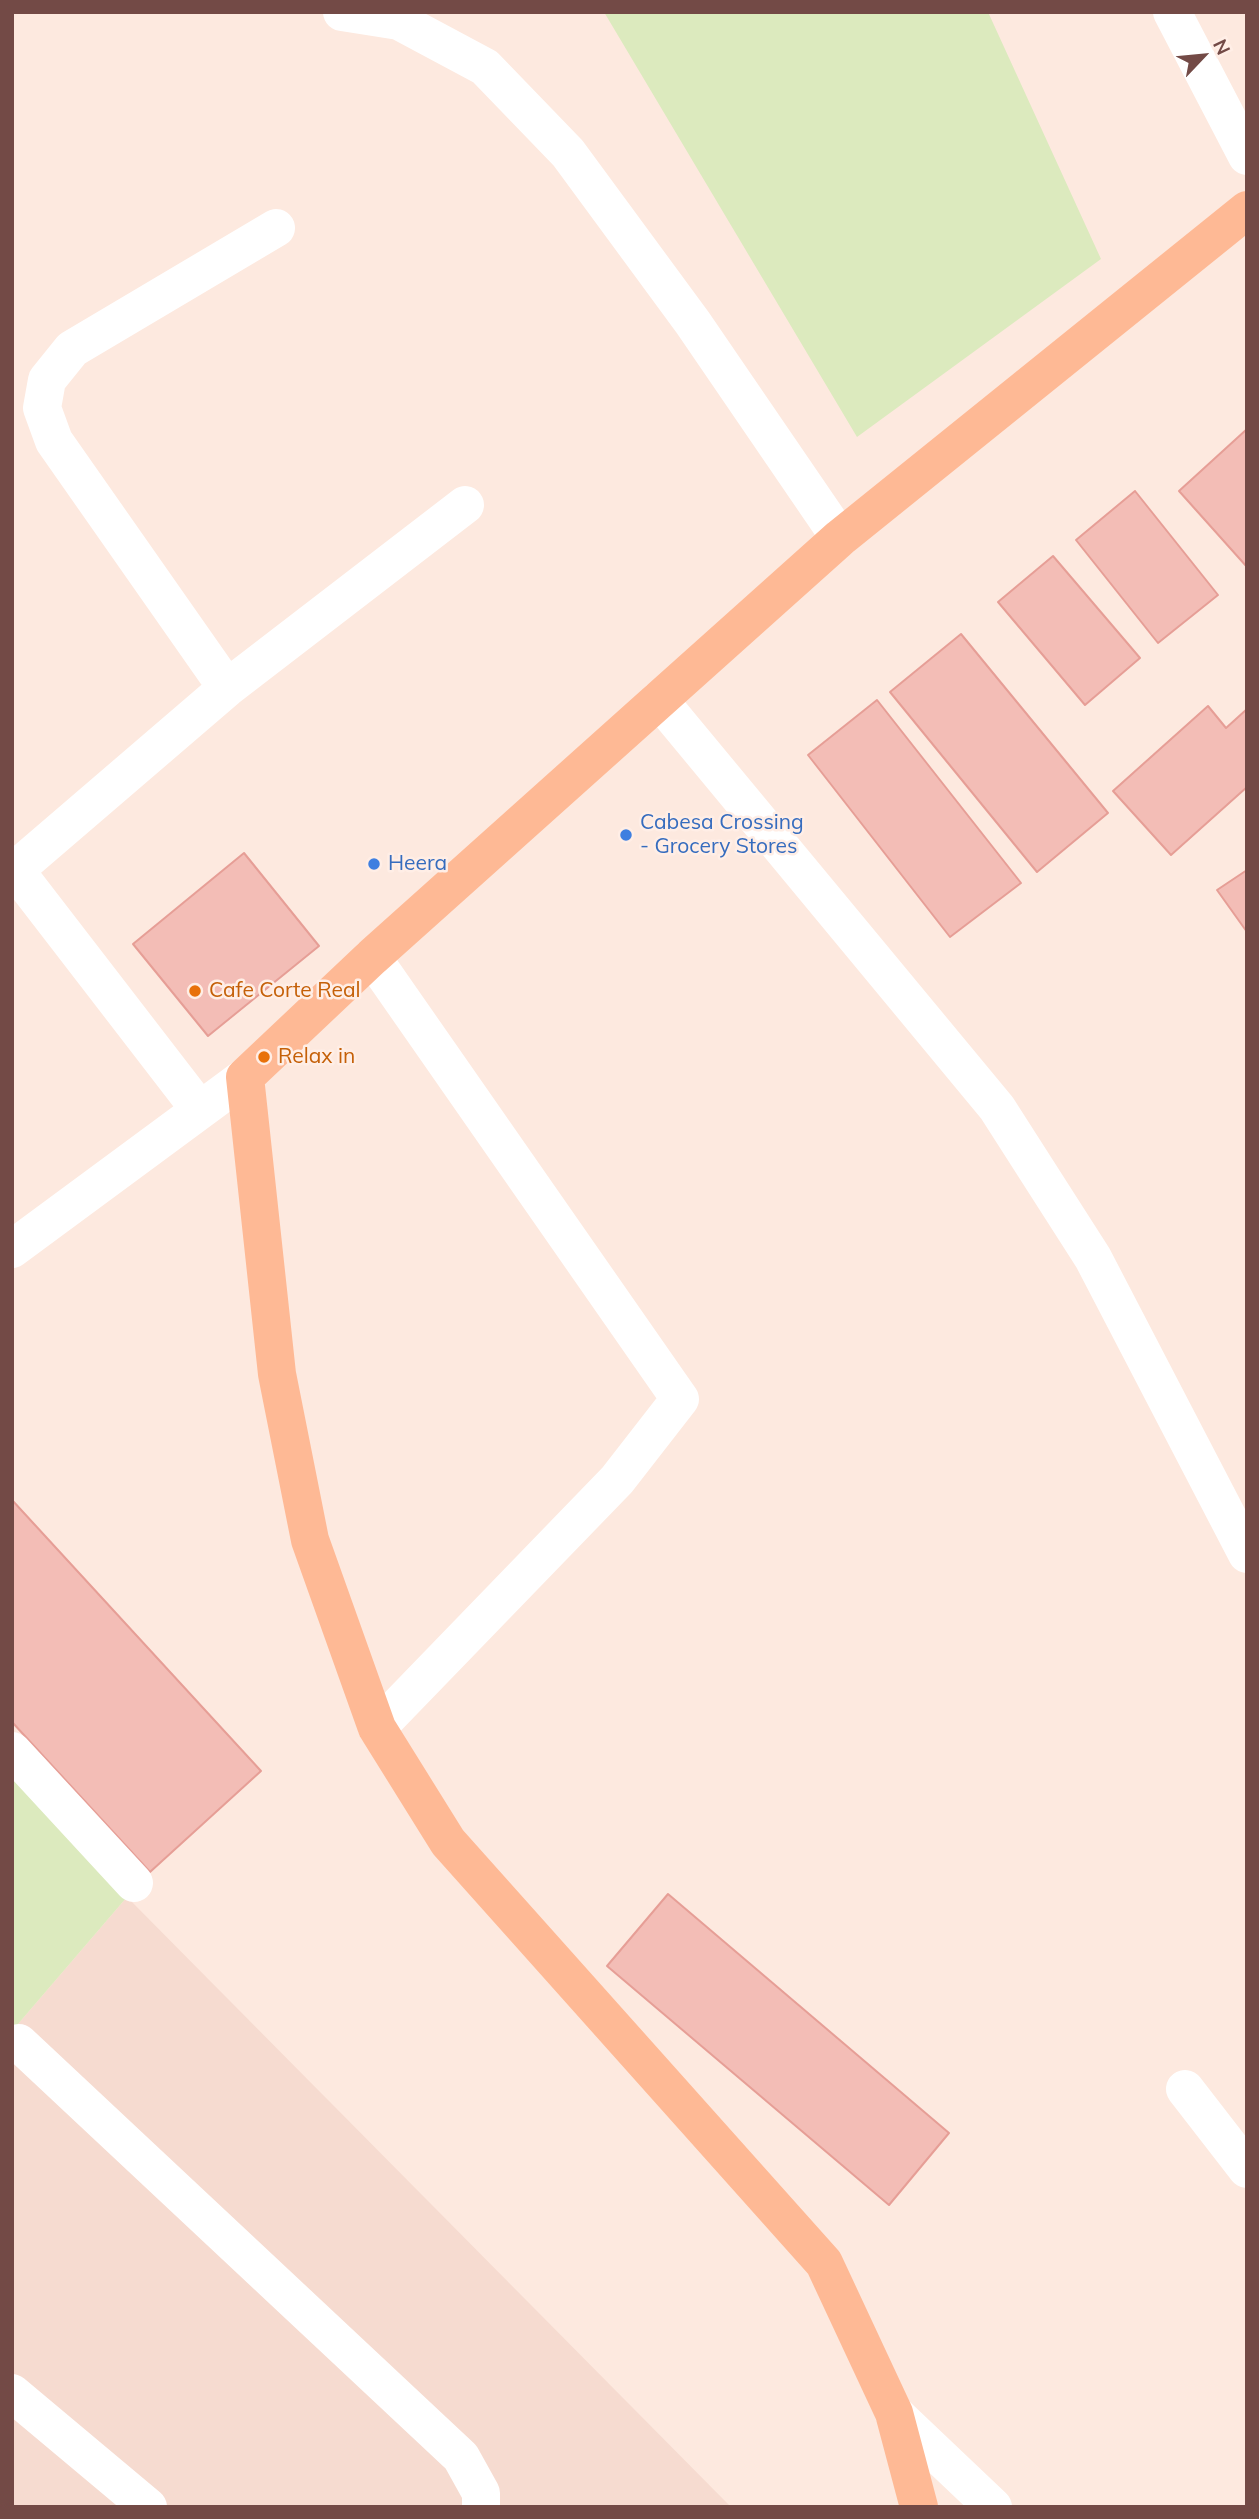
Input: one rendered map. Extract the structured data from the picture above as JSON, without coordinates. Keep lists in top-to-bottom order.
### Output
{
  "places": [
    "Cabesa Crossing - Grocery Stores",
    "Heera",
    "Cafe Corte Real",
    "Relax in"
  ],
  "north": "top right"
}
